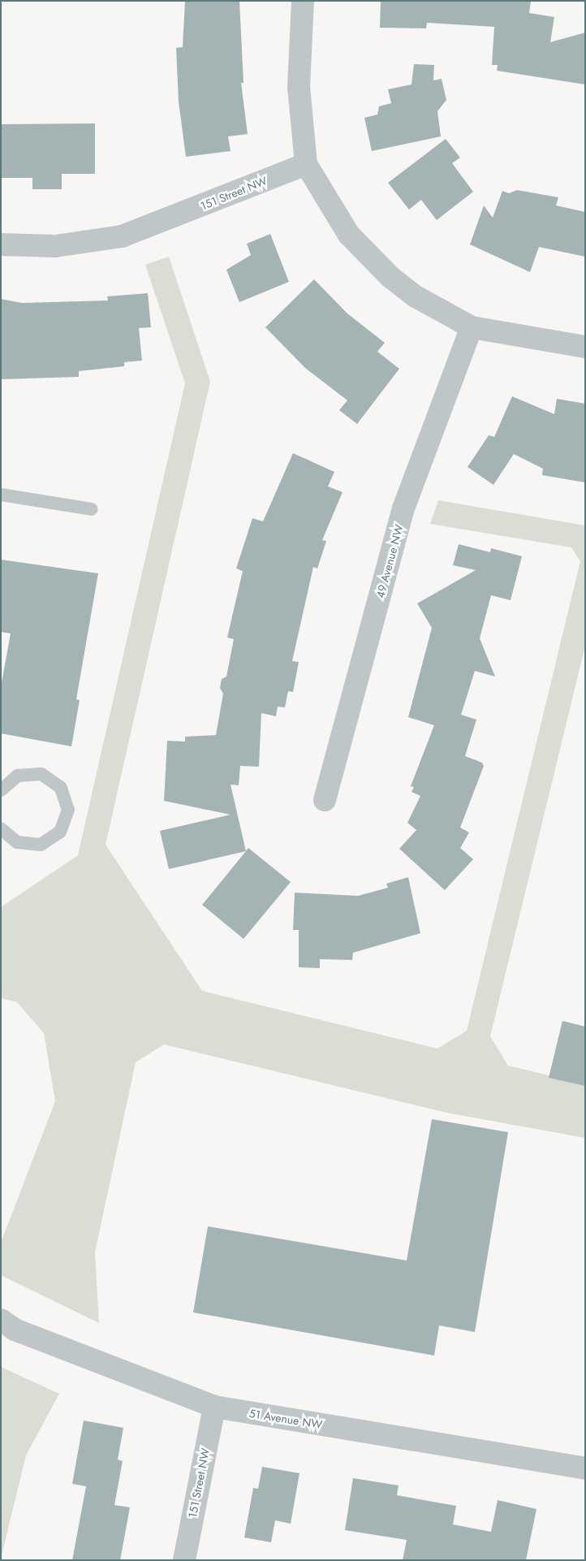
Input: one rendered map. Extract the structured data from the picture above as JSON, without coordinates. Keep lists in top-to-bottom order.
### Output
{
  "streets": {
    "street": ["151 Street NW", "49 Avenue NW", "51 Avenue NW"]
  },
  "crossings": [
    ["151 Street NW", "51 Avenue NW"]
  ]
}
